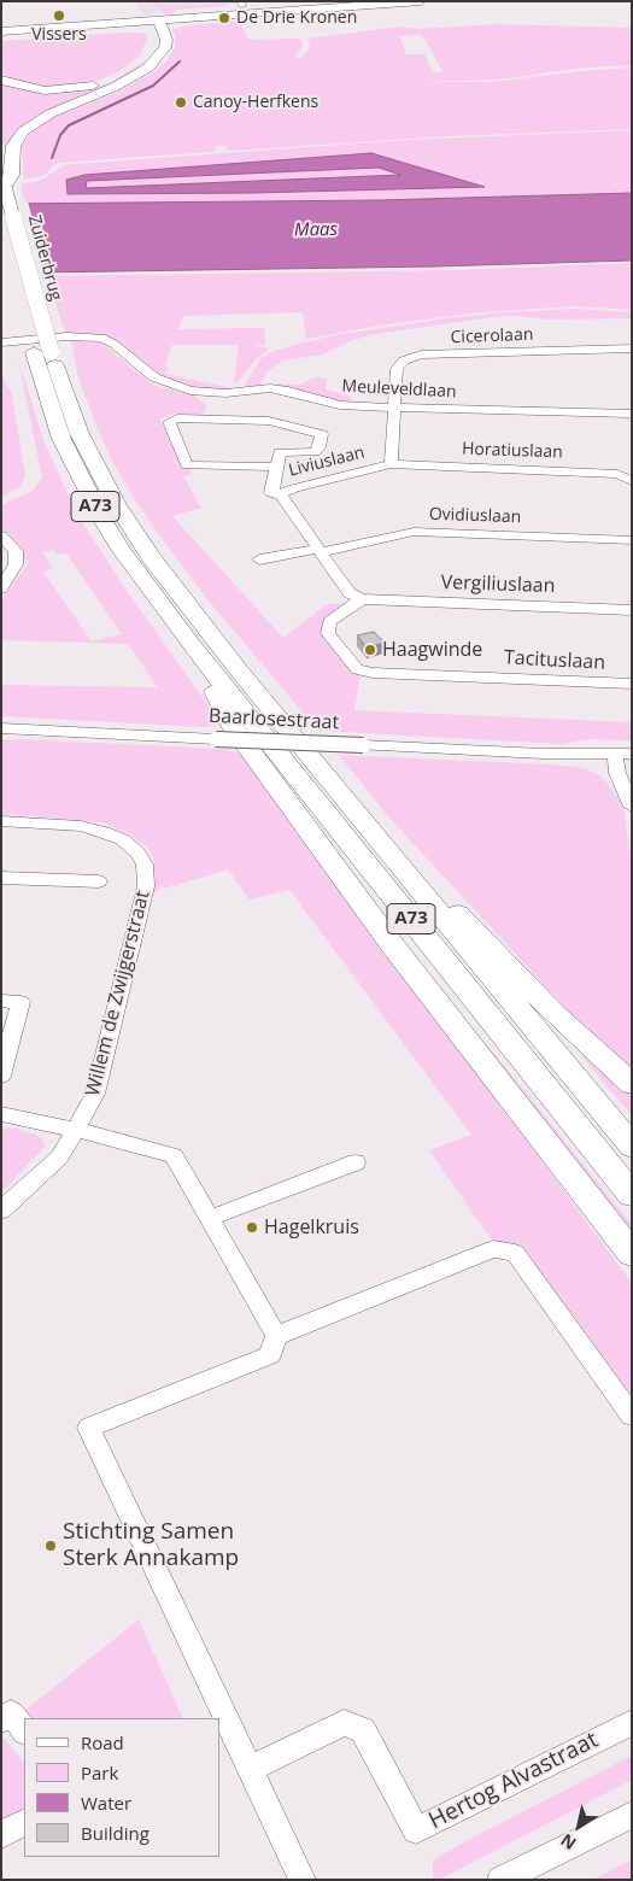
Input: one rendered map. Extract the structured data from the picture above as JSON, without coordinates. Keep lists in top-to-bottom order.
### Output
{
  "streets": {
    "highway": ["Zuiderbrug", "A73"],
    "street": [
      "Cicerolaan",
      "Meuleveldlaan",
      "Horatiuslaan",
      "Liviuslaan",
      "Ovidiuslaan",
      "Vergiliuslaan",
      "Tacituslaan",
      "Baarlosestraat",
      "Willem de Zwijgerstraat",
      "Hertog Alvastraat"
    ]
  },
  "crossings": [
    ["Zuiderbrug", "A73"],
    ["Cicerolaan", "Meuleveldlaan"],
    ["Cicerolaan", "Liviuslaan"],
    ["Meuleveldlaan", "Liviuslaan"],
    ["Horatiuslaan", "Liviuslaan"],
    ["Liviuslaan", "Ovidiuslaan"],
    ["Liviuslaan", "Vergiliuslaan"],
    ["Liviuslaan", "Tacituslaan"],
    ["Vergiliuslaan", "Tacituslaan"]
  ],
  "water": ["Maas"],
  "places": [
    "Vissers",
    "De Drie Kronen",
    "Canoy-Herfkens",
    "Haagwinde",
    "Hagelkruis",
    "Stichting Samen Sterk Annakamp"
  ],
  "legend": [
    "Road",
    "Park",
    "Water",
    "Building"
  ],
  "north": "bottom left"
}
